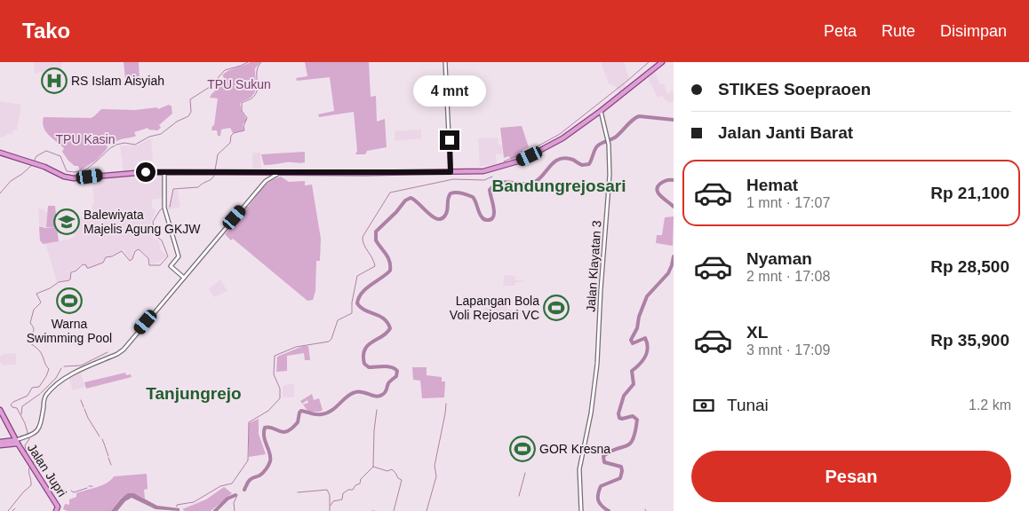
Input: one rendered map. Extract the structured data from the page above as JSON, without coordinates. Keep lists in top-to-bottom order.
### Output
{
  "streets": {
    "main road": ["Jalan Jupri"],
    "street": ["Jalan Klayatan 3"]
  },
  "districts": ["Bandungrejosari", "Tanjungrejo"],
  "parks": ["TPU Sukun", "TPU Kasin"],
  "places": {
    "hospital": ["RS Islam Aisyiah"],
    "school or university": ["Balewiyata Majelis Agung GKJW"],
    "sports": ["Warna Swimming Pool", "Lapangan Bola Voli Rejosari VC", "GOR Kresna"]
  },
  "page": {
    "header": "Tako",
    "nav": ["Peta", "Rute", "Disimpan"],
    "banner": ["STIKES Soepraoen", "Jalan Janti Barat"],
    "bubble": "4 mnt",
    "list": [
      {
        "name": "Hemat",
        "note": "1 mnt · 17:07",
        "value": "Rp 21,100"
      },
      {
        "name": "Nyaman",
        "note": "2 mnt · 17:08",
        "value": "Rp 28,500"
      },
      {
        "name": "XL",
        "note": "3 mnt · 17:09",
        "value": "Rp 35,900"
      }
    ],
    "pay": ["Tunai", "1.2 km"],
    "buttons": "Pesan"
  }
}
